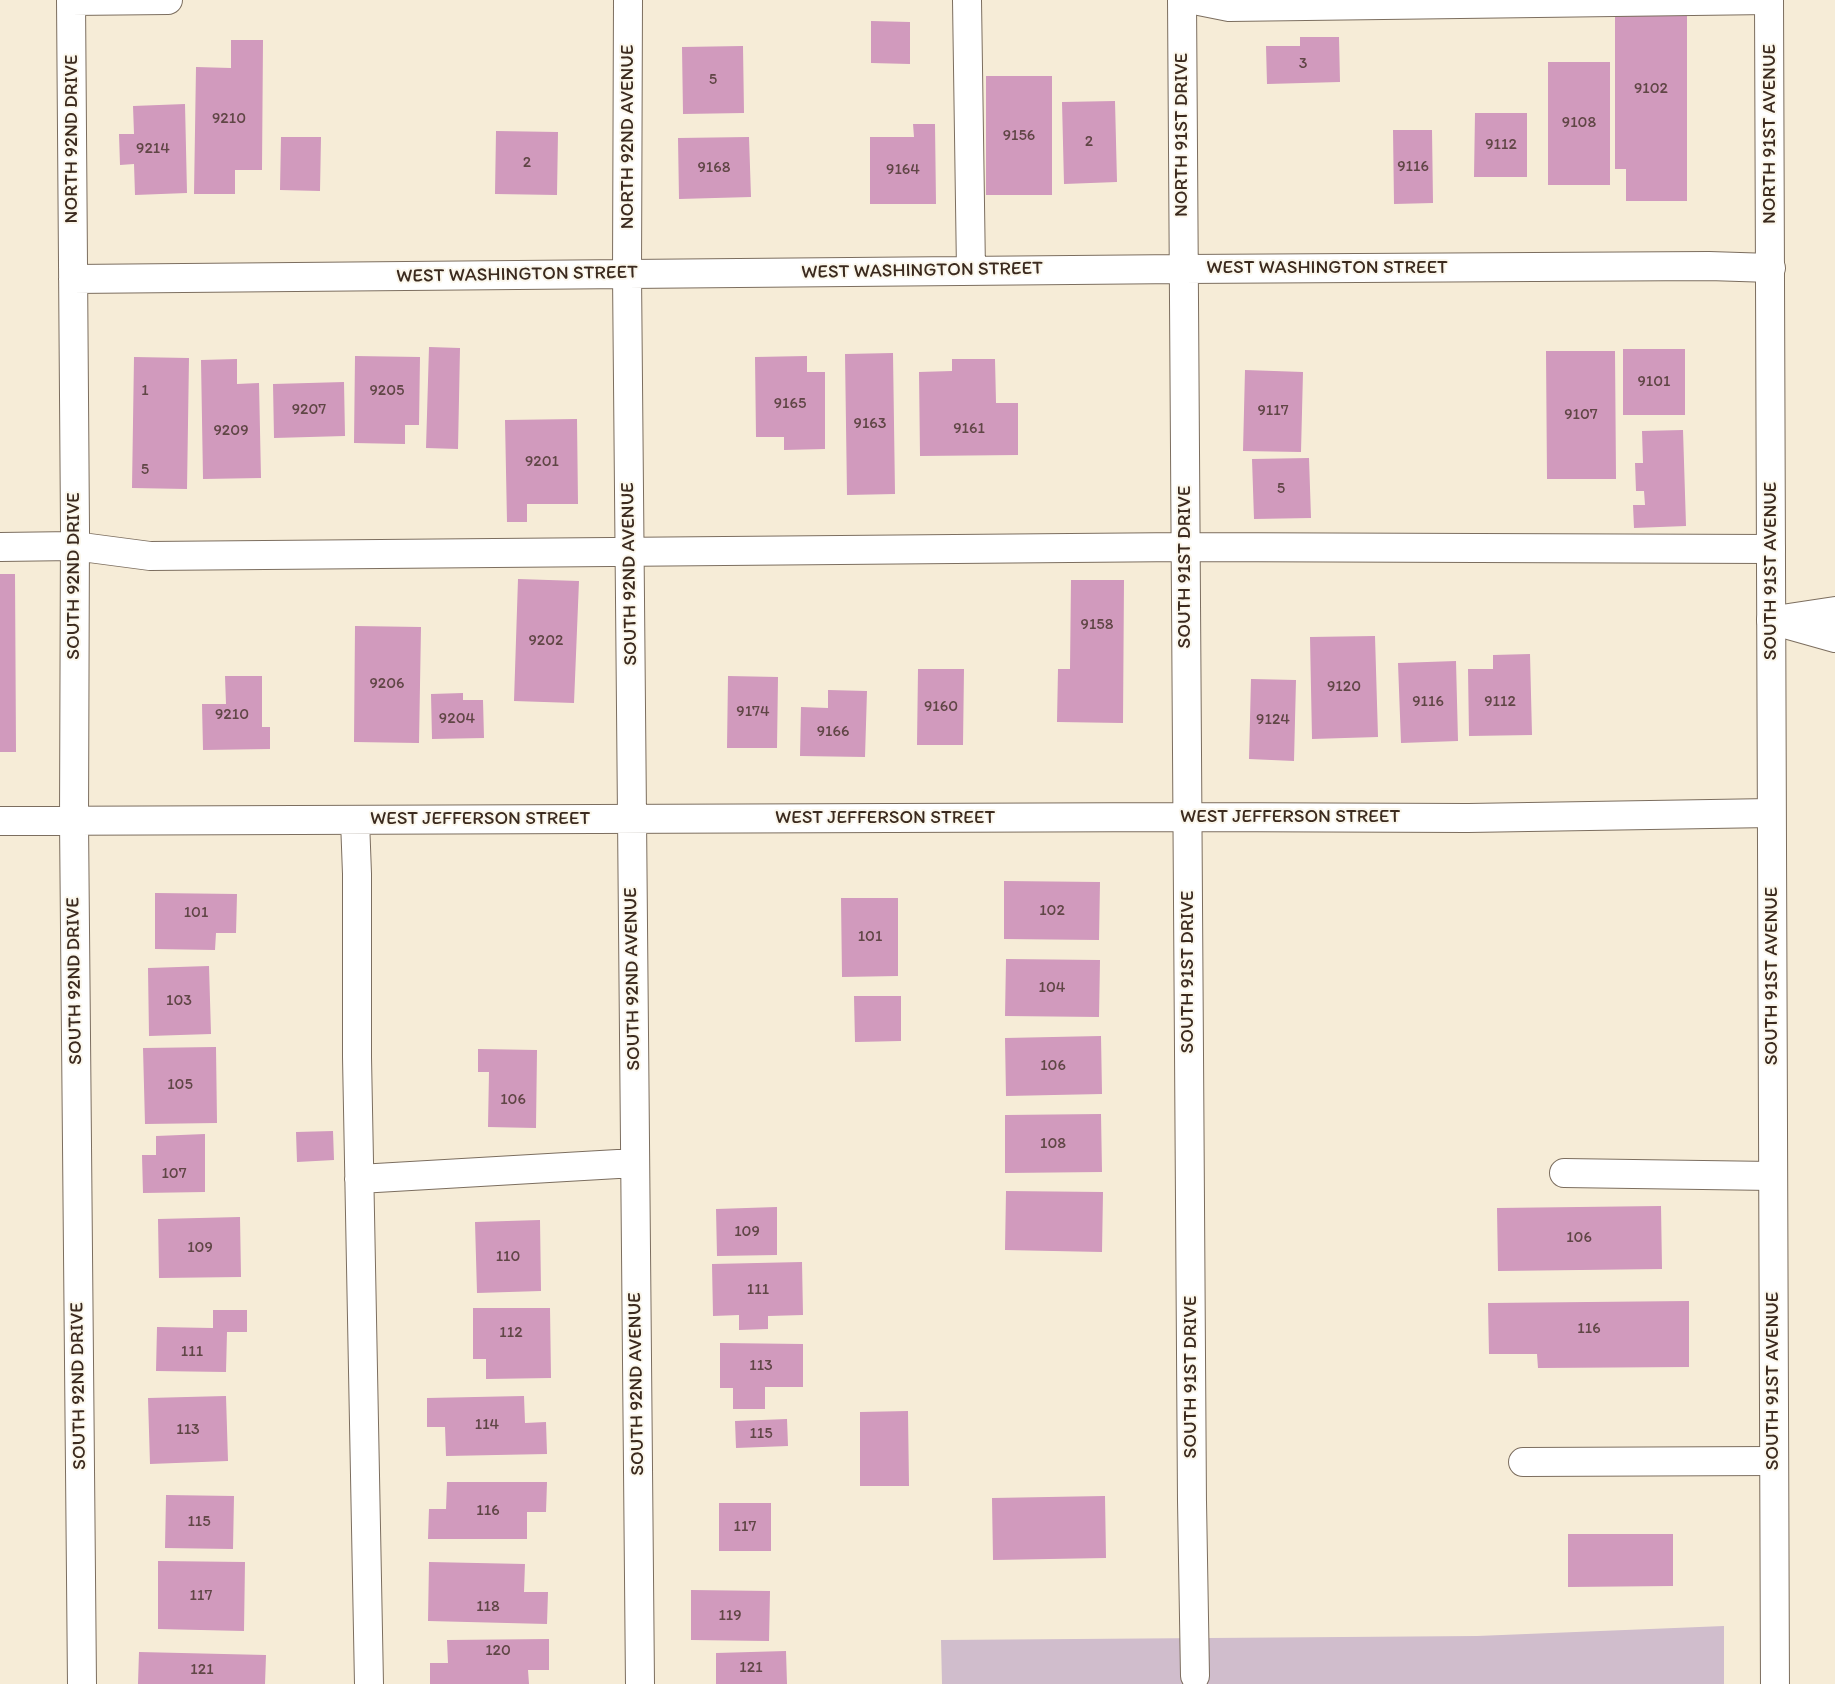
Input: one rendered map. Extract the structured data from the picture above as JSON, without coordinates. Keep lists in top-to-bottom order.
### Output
{
  "streets": {
    "street": [
      "NORTH 91ST AVENUE",
      "NORTH 91ST DRIVE",
      "NORTH 92ND AVENUE",
      "NORTH 92ND DRIVE",
      "WEST WASHINGTON STREET",
      "SOUTH 91ST DRIVE",
      "SOUTH 91ST AVENUE",
      "SOUTH 92ND AVENUE",
      "SOUTH 92ND DRIVE",
      "WEST JEFFERSON STREET"
    ]
  },
  "crossings": [
    ["NORTH 91ST AVENUE", "WEST WASHINGTON STREET"],
    ["NORTH 91ST AVENUE", "SOUTH 91ST AVENUE"],
    ["NORTH 91ST DRIVE", "WEST WASHINGTON STREET"],
    ["NORTH 91ST DRIVE", "SOUTH 91ST DRIVE"],
    ["NORTH 92ND AVENUE", "WEST WASHINGTON STREET"],
    ["NORTH 92ND AVENUE", "SOUTH 92ND AVENUE"],
    ["NORTH 92ND DRIVE", "WEST WASHINGTON STREET"],
    ["NORTH 92ND DRIVE", "SOUTH 92ND DRIVE"],
    ["WEST WASHINGTON STREET", "SOUTH 91ST DRIVE"],
    ["WEST WASHINGTON STREET", "SOUTH 91ST AVENUE"],
    ["WEST WASHINGTON STREET", "SOUTH 92ND AVENUE"],
    ["WEST WASHINGTON STREET", "SOUTH 92ND DRIVE"],
    ["SOUTH 91ST DRIVE", "WEST JEFFERSON STREET"],
    ["SOUTH 91ST AVENUE", "WEST JEFFERSON STREET"],
    ["SOUTH 92ND AVENUE", "WEST JEFFERSON STREET"],
    ["SOUTH 92ND DRIVE", "WEST JEFFERSON STREET"]
  ],
  "house_numbers": [
    "3",
    "5",
    "9102",
    "9210",
    "9108",
    "9156",
    "2",
    "9112",
    "9214",
    "2",
    "9116",
    "9168",
    "9164",
    "9101",
    "1",
    "9205",
    "9165",
    "9207",
    "9117",
    "9107",
    "9163",
    "9161",
    "9209",
    "9201",
    "5",
    "5",
    "9158",
    "9202",
    "9206",
    "9120",
    "9116",
    "9112",
    "9160",
    "9174",
    "9210",
    "9204",
    "9124",
    "9166",
    "102",
    "101",
    "101",
    "104",
    "103",
    "106",
    "105",
    "106",
    "108",
    "107",
    "109",
    "106",
    "109",
    "110",
    "111",
    "116",
    "112",
    "111",
    "113",
    "114",
    "113",
    "115",
    "116",
    "115",
    "117",
    "117",
    "118",
    "119",
    "120",
    "121",
    "121"
  ]
}
